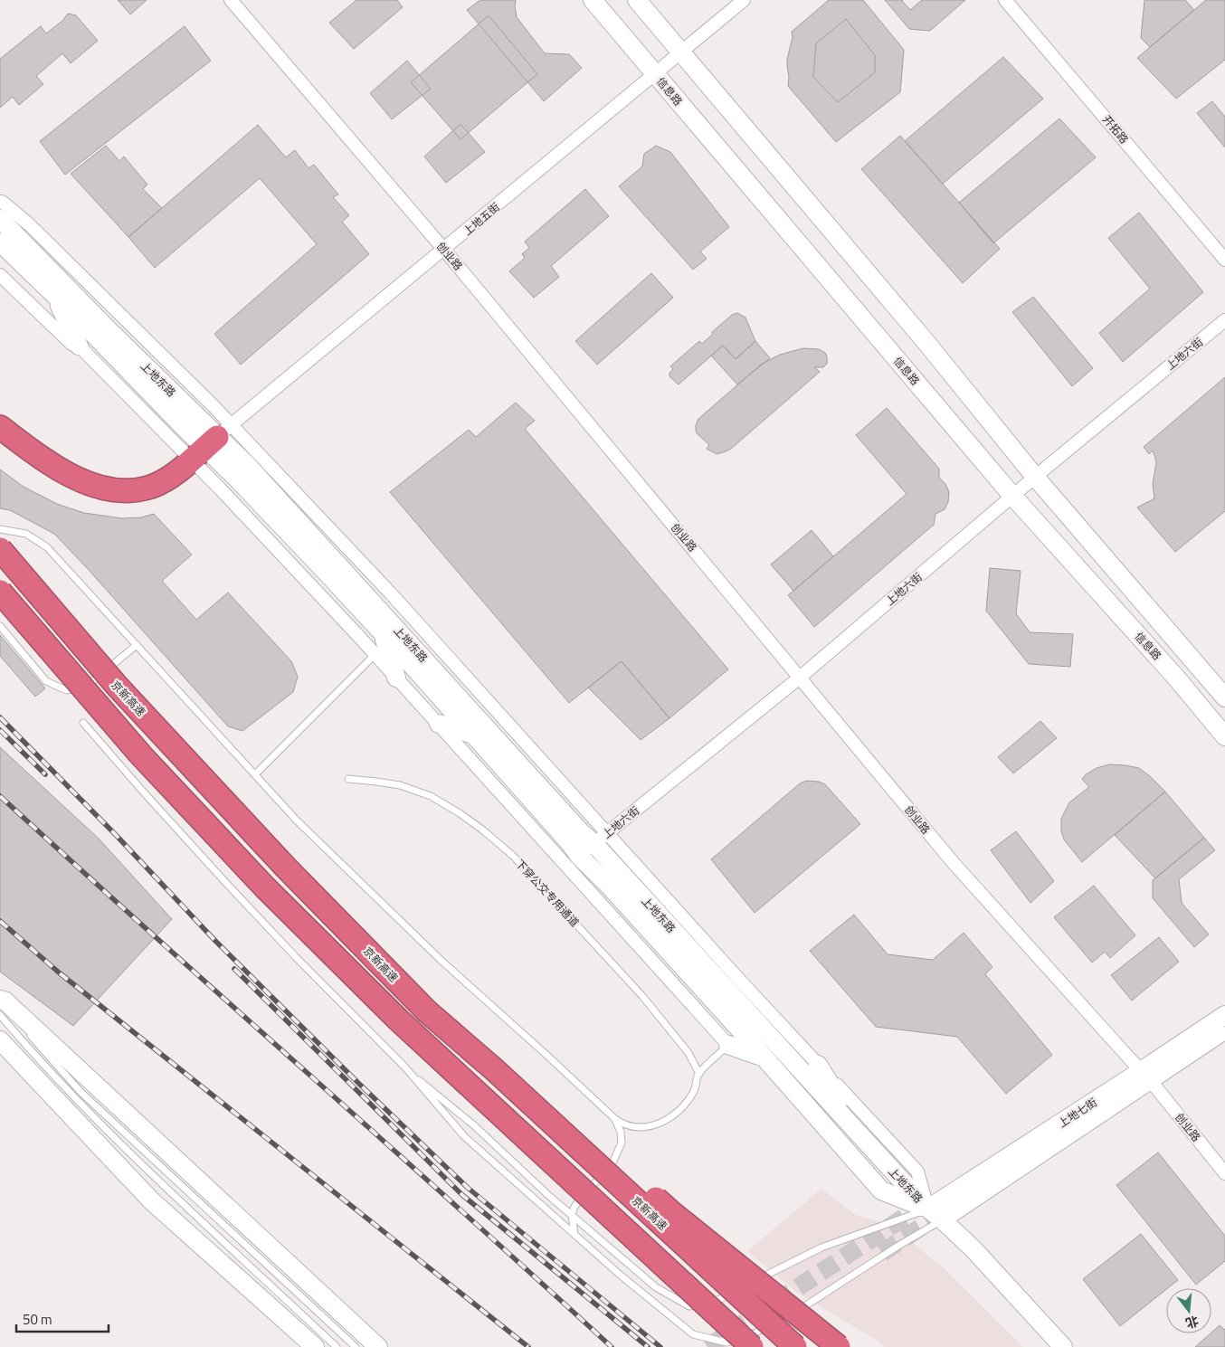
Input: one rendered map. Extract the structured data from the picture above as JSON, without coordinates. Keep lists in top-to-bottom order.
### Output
{
  "streets": {
    "highway": ["京新高速"],
    "main road": ["信息路", "上地东路", "上地七街"],
    "street": [
      "开拓路",
      "上地五街",
      "创业路",
      "上地六街"
    ],
    "lane": ["下穿公交专用通道"]
  },
  "crossings": [
    ["信息路", "上地五街"],
    ["信息路", "上地六街"],
    ["上地五街", "创业路"],
    ["上地五街", "上地东路"],
    ["创业路", "上地六街"],
    ["创业路", "上地七街"],
    ["上地六街", "上地东路"],
    ["上地东路", "上地七街"]
  ],
  "scale_bar": "50 m",
  "north": "bottom"
}
